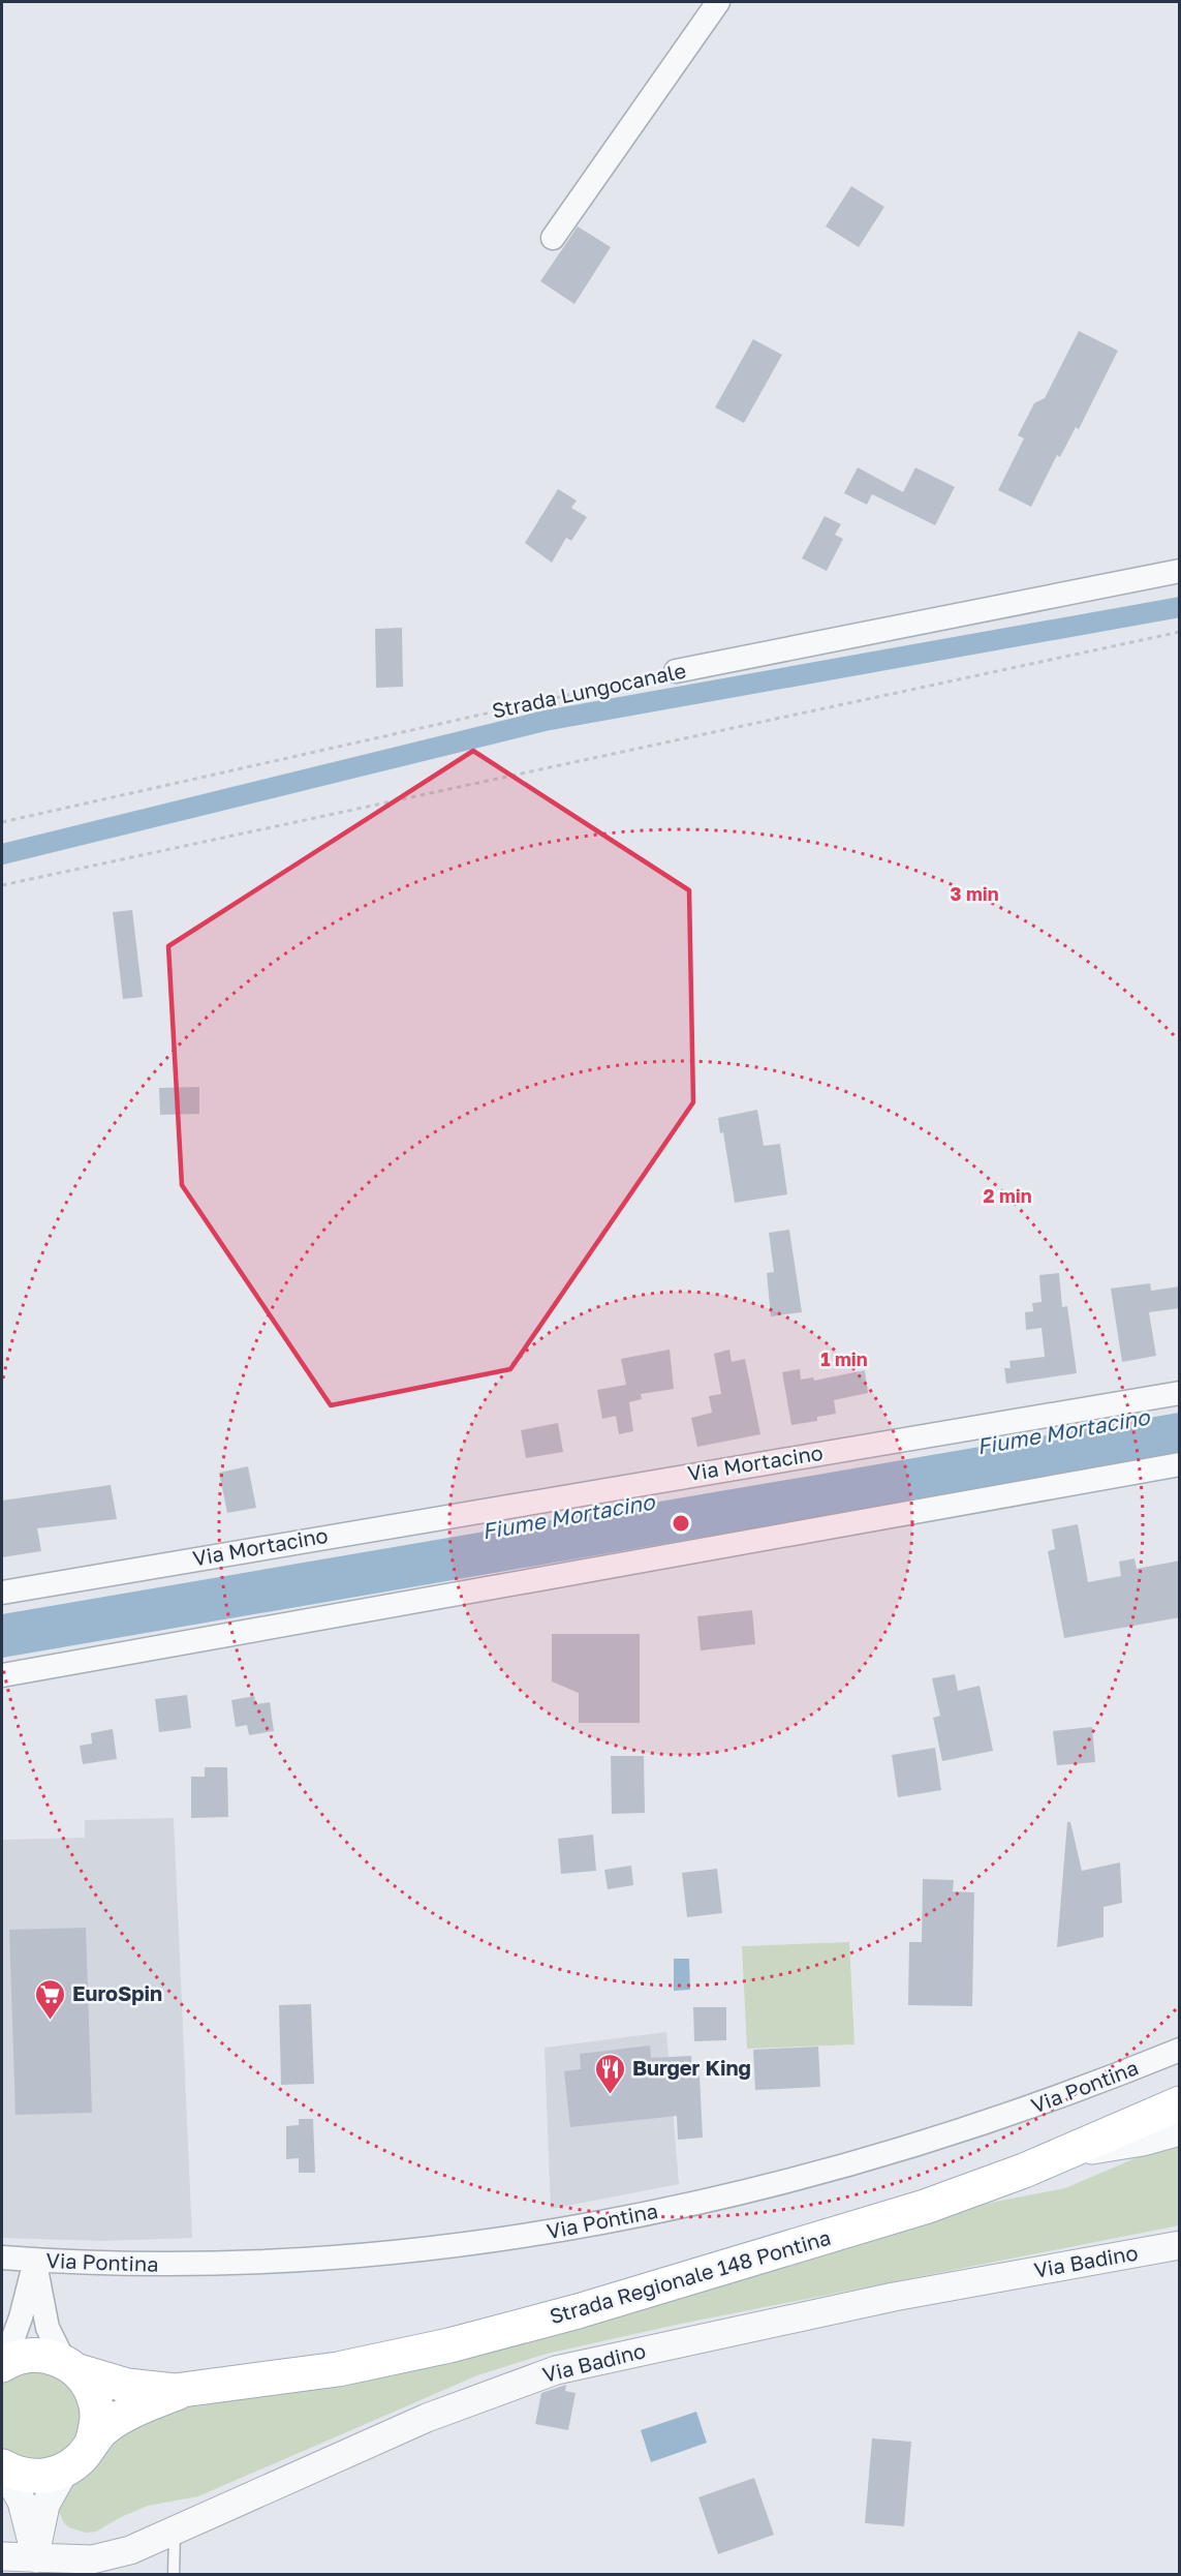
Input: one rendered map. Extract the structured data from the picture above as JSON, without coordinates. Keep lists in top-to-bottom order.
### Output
{
  "streets": {
    "main road": ["Strada Regionale 148 Pontina"],
    "street": [
      "Strada Lungocanale",
      "Via Mortacino",
      "Via Pontina",
      "Via Badino"
    ]
  },
  "water": ["Fiume Mortacino"],
  "places": {
    "supermarket": ["EuroSpin"],
    "restaurant": ["Burger King"]
  },
  "rings": ["3 min", "2 min", "1 min"]
}
